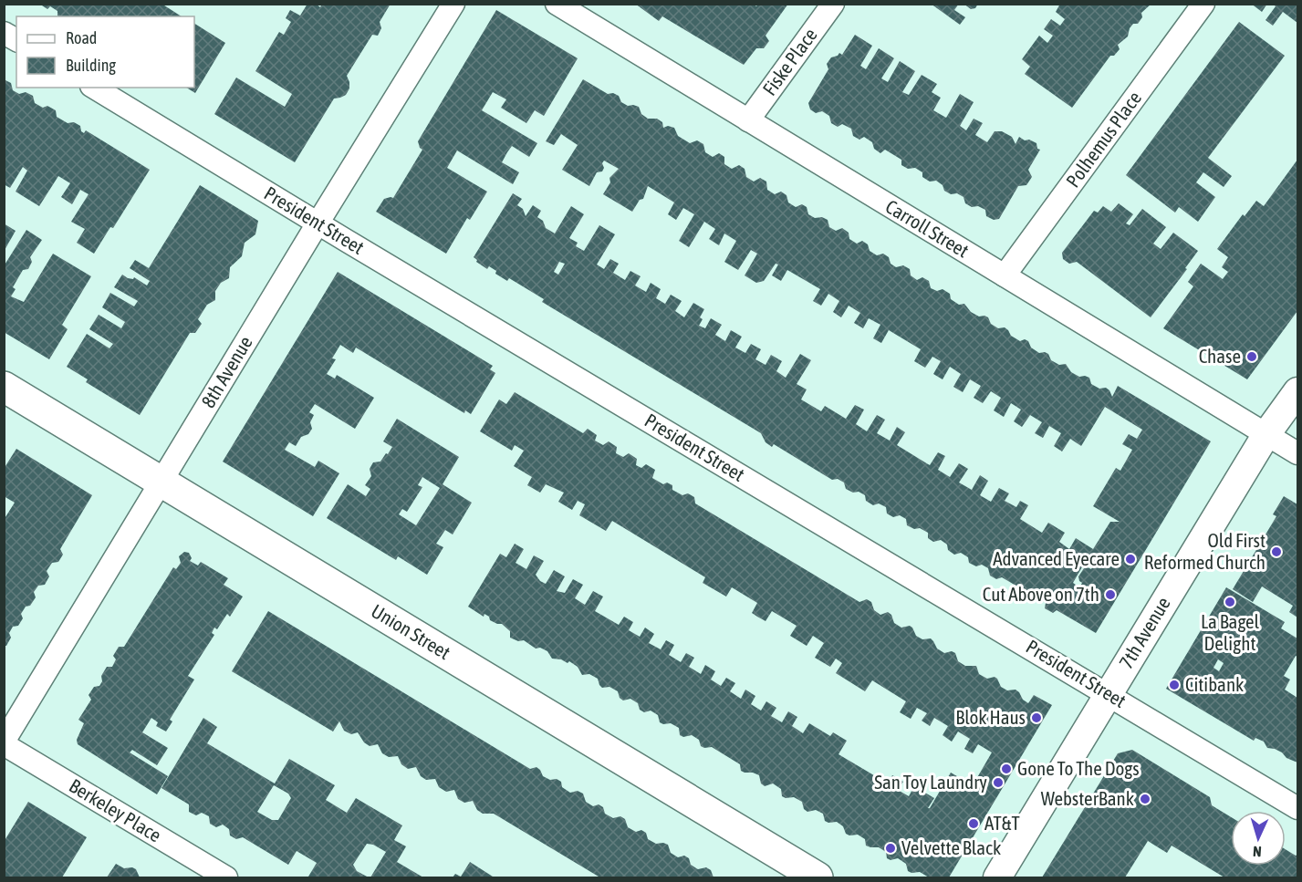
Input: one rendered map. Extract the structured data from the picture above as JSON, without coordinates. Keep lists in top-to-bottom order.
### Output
{
  "streets": {
    "main road": ["Union Street"],
    "street": [
      "Fiske Place",
      "Polhemus Place",
      "President Street",
      "Carroll Street",
      "8th Avenue",
      "7th Avenue",
      "Berkeley Place"
    ]
  },
  "crossings": [
    ["Fiske Place", "Carroll Street"],
    ["Polhemus Place", "Carroll Street"],
    ["President Street", "8th Avenue"],
    ["President Street", "7th Avenue"],
    ["Carroll Street", "7th Avenue"],
    ["8th Avenue", "Union Street"],
    ["8th Avenue", "Berkeley Place"]
  ],
  "places": [
    "Chase",
    "Old First Reformed Church",
    "Advanced Eyecare",
    "Cut Above on 7th",
    "La Bagel Delight",
    "Citibank",
    "Blok Haus",
    "Gone To The Dogs",
    "San Toy Laundry",
    "WebsterBank",
    "AT&T",
    "Velvette Black"
  ],
  "legend": ["Road", "Building"],
  "north": "bottom"
}
